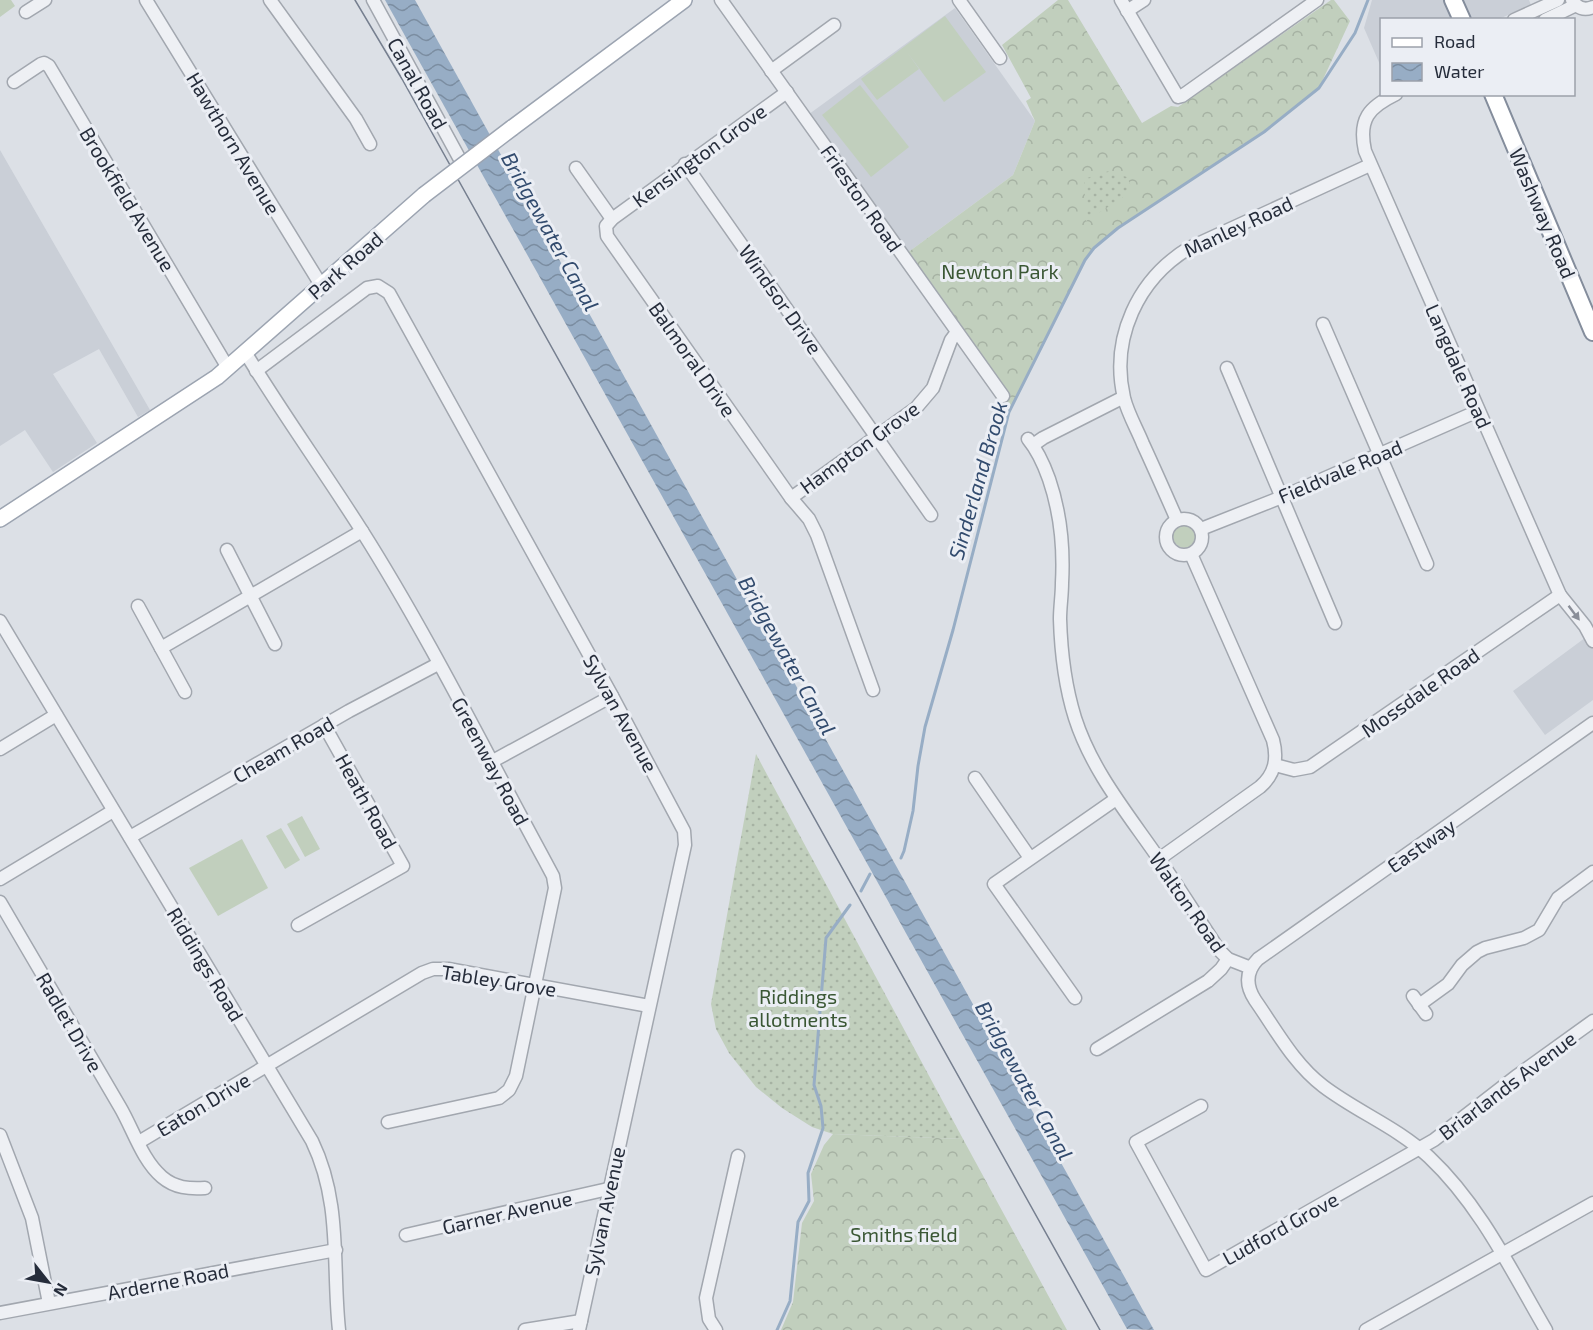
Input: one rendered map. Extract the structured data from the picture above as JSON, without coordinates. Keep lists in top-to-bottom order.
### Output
{
  "streets": {
    "highway": ["Washway Road"],
    "main road": ["Park Road"],
    "street": [
      "Canal Road",
      "Hawthorn Avenue",
      "Kensington Grove",
      "Frieston Road",
      "Brookfield Avenue",
      "Manley Road",
      "Windsor Drive",
      "Balmoral Drive",
      "Langdale Road",
      "Hampton Grove",
      "Fieldvale Road",
      "Mossdale Road",
      "Sylvan Avenue",
      "Cheam Road",
      "Greenway Road",
      "Heath Road",
      "Eastway",
      "Walton Road",
      "Riddings Road",
      "Tabley Grove",
      "Radlet Drive",
      "Briarlands Avenue",
      "Eaton Drive",
      "Garner Avenue",
      "Ludford Grove",
      "Arderne Road"
    ]
  },
  "crossings": [
    ["Canal Road", "Park Road"],
    ["Hawthorn Avenue", "Park Road"],
    ["Kensington Grove", "Frieston Road"],
    ["Kensington Grove", "Windsor Drive"],
    ["Kensington Grove", "Balmoral Drive"],
    ["Frieston Road", "Hampton Grove"],
    ["Brookfield Avenue", "Park Road"],
    ["Manley Road", "Langdale Road"],
    ["Manley Road", "Fieldvale Road"],
    ["Manley Road", "Walton Road"],
    ["Park Road", "Greenway Road"],
    ["Windsor Drive", "Hampton Grove"],
    ["Balmoral Drive", "Hampton Grove"],
    ["Langdale Road", "Fieldvale Road"],
    ["Langdale Road", "Mossdale Road"],
    ["Sylvan Avenue", "Greenway Road"],
    ["Sylvan Avenue", "Tabley Grove"],
    ["Sylvan Avenue", "Garner Avenue"],
    ["Cheam Road", "Greenway Road"],
    ["Cheam Road", "Heath Road"],
    ["Cheam Road", "Riddings Road"],
    ["Greenway Road", "Tabley Grove"],
    ["Eastway", "Walton Road"],
    ["Riddings Road", "Tabley Grove"],
    ["Riddings Road", "Eaton Drive"],
    ["Riddings Road", "Arderne Road"],
    ["Tabley Grove", "Eaton Drive"],
    ["Radlet Drive", "Eaton Drive"],
    ["Briarlands Avenue", "Ludford Grove"]
  ],
  "water": ["Bridgewater Canal", "Sinderland Brook"],
  "parks": ["Newton Park", "Riddings allotments", "Smiths field"],
  "legend": ["Road", "Water"],
  "north": "bottom right"
}
